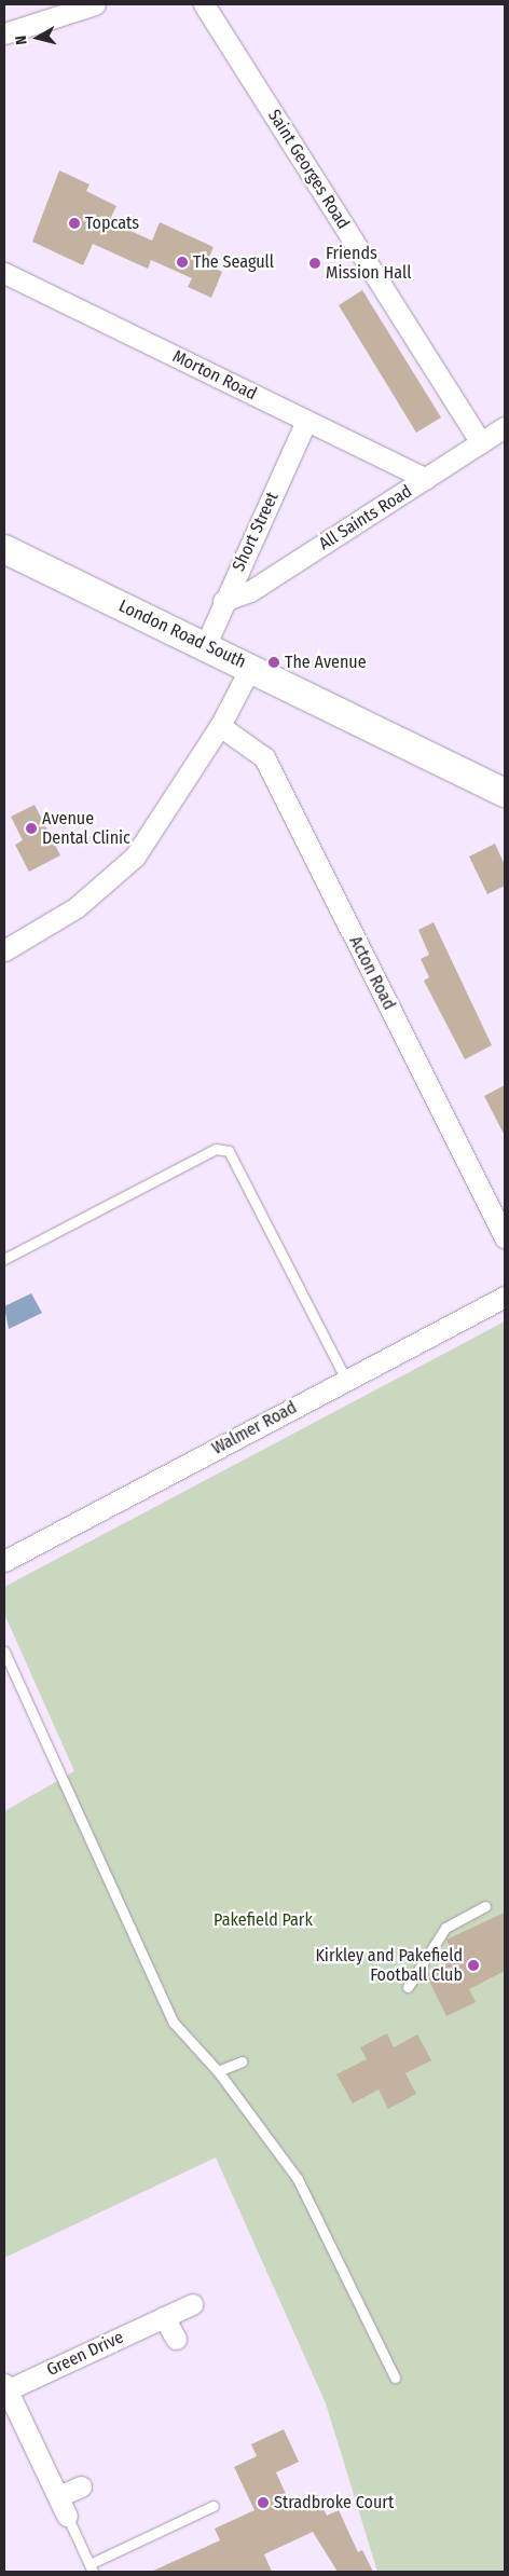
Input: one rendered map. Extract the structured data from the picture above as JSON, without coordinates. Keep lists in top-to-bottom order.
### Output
{
  "streets": {
    "main road": ["London Road South"],
    "street": [
      "Saint Georges Road",
      "Morton Road",
      "All Saints Road",
      "Short Street",
      "Acton Road",
      "Walmer Road",
      "Green Drive"
    ]
  },
  "crossings": [
    ["Saint Georges Road", "All Saints Road"],
    ["Morton Road", "All Saints Road"],
    ["Morton Road", "Short Street"],
    ["All Saints Road", "Short Street"],
    ["Short Street", "London Road South"]
  ],
  "parks": ["Pakefield Park"],
  "places": [
    "Topcats",
    "The Seagull",
    "Friends Mission Hall",
    "The Avenue",
    "Avenue Dental Clinic",
    "Kirkley and Pakefield Football Club",
    "Stradbroke Court"
  ],
  "north": "left"
}
